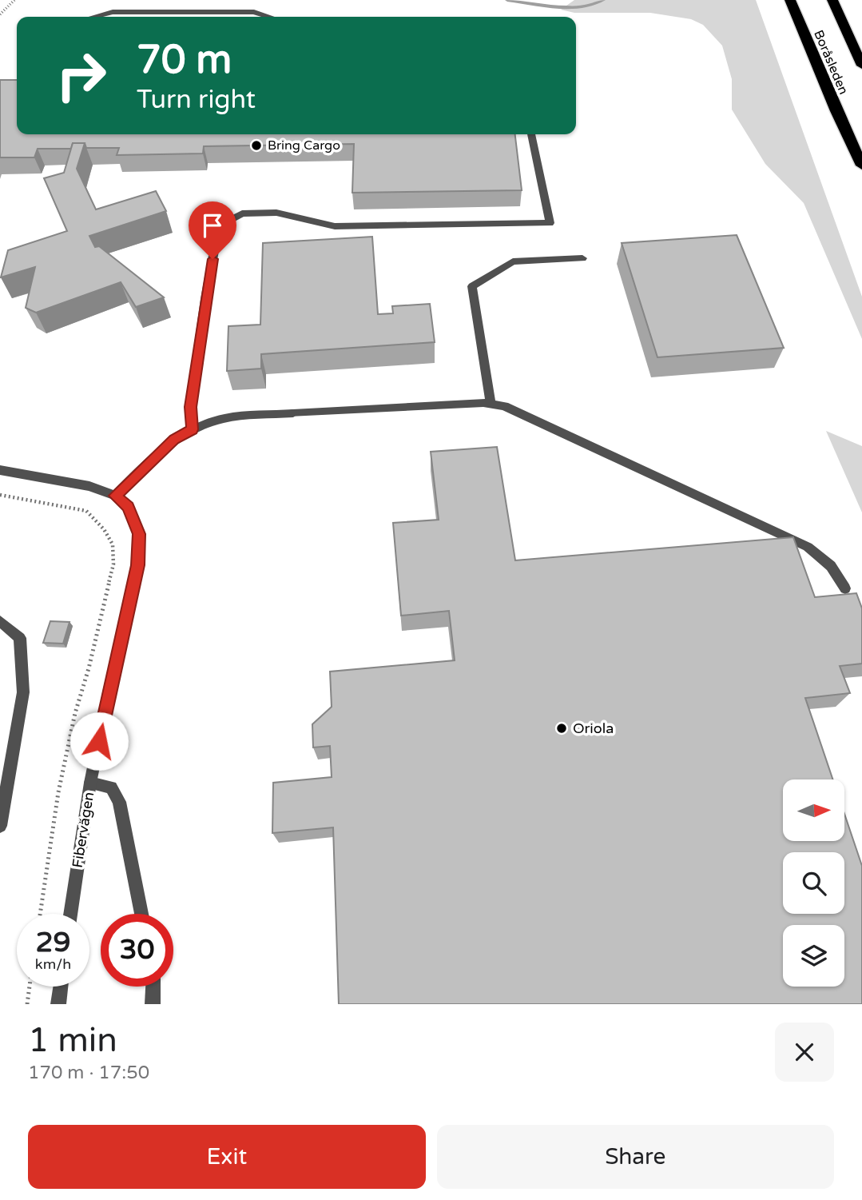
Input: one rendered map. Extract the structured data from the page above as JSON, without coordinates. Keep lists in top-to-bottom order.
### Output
{
  "streets": {
    "highway": ["Boråsleden"],
    "street": ["Fibervägen"]
  },
  "places": ["Bring Cargo", "Oriola"],
  "north": "right",
  "page": {
    "turn": ["70 m", "Turn right"],
    "speed": "29 km/h",
    "limit": "30",
    "heading": ["1 min", "170 m · 17:50"],
    "buttons": ["Exit", "Share"]
  }
}
